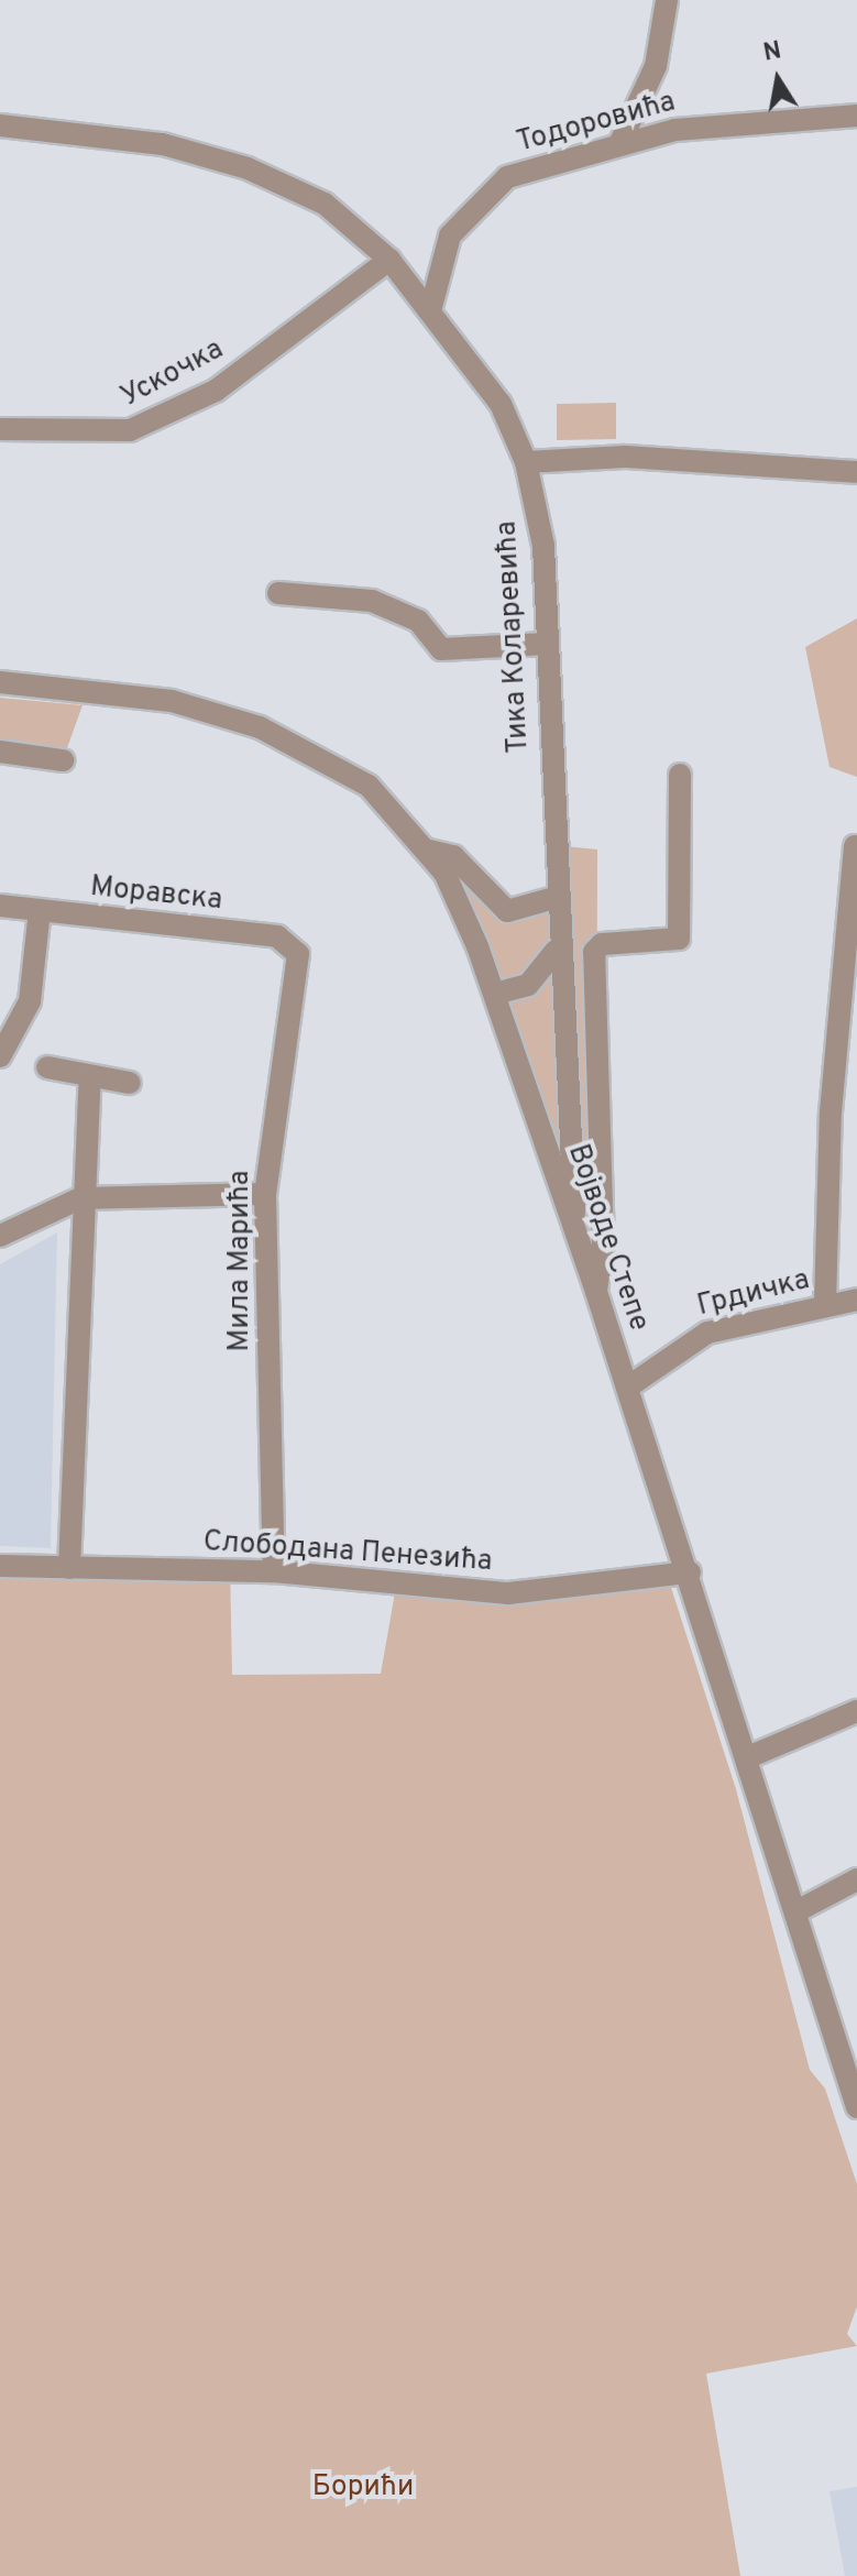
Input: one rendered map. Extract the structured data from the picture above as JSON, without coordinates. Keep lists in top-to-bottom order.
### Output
{
  "streets": {
    "street": [
      "Тодоровића",
      "Ускочка",
      "Тика Коларевића",
      "Моравска",
      "Војводе Степе",
      "Мила Марића",
      "Грдичка",
      "Слободана Пенезића"
    ]
  },
  "crossings": [
    ["Тодоровића", "Тика Коларевића"],
    ["Ускочка", "Тика Коларевића"],
    ["Тика Коларевића", "Војводе Степе"],
    ["Моравска", "Мила Марића"],
    ["Војводе Степе", "Грдичка"],
    ["Војводе Степе", "Слободана Пенезића"],
    ["Мила Марића", "Слободана Пенезића"]
  ],
  "parks": ["Борићи"],
  "north": "top"
}
